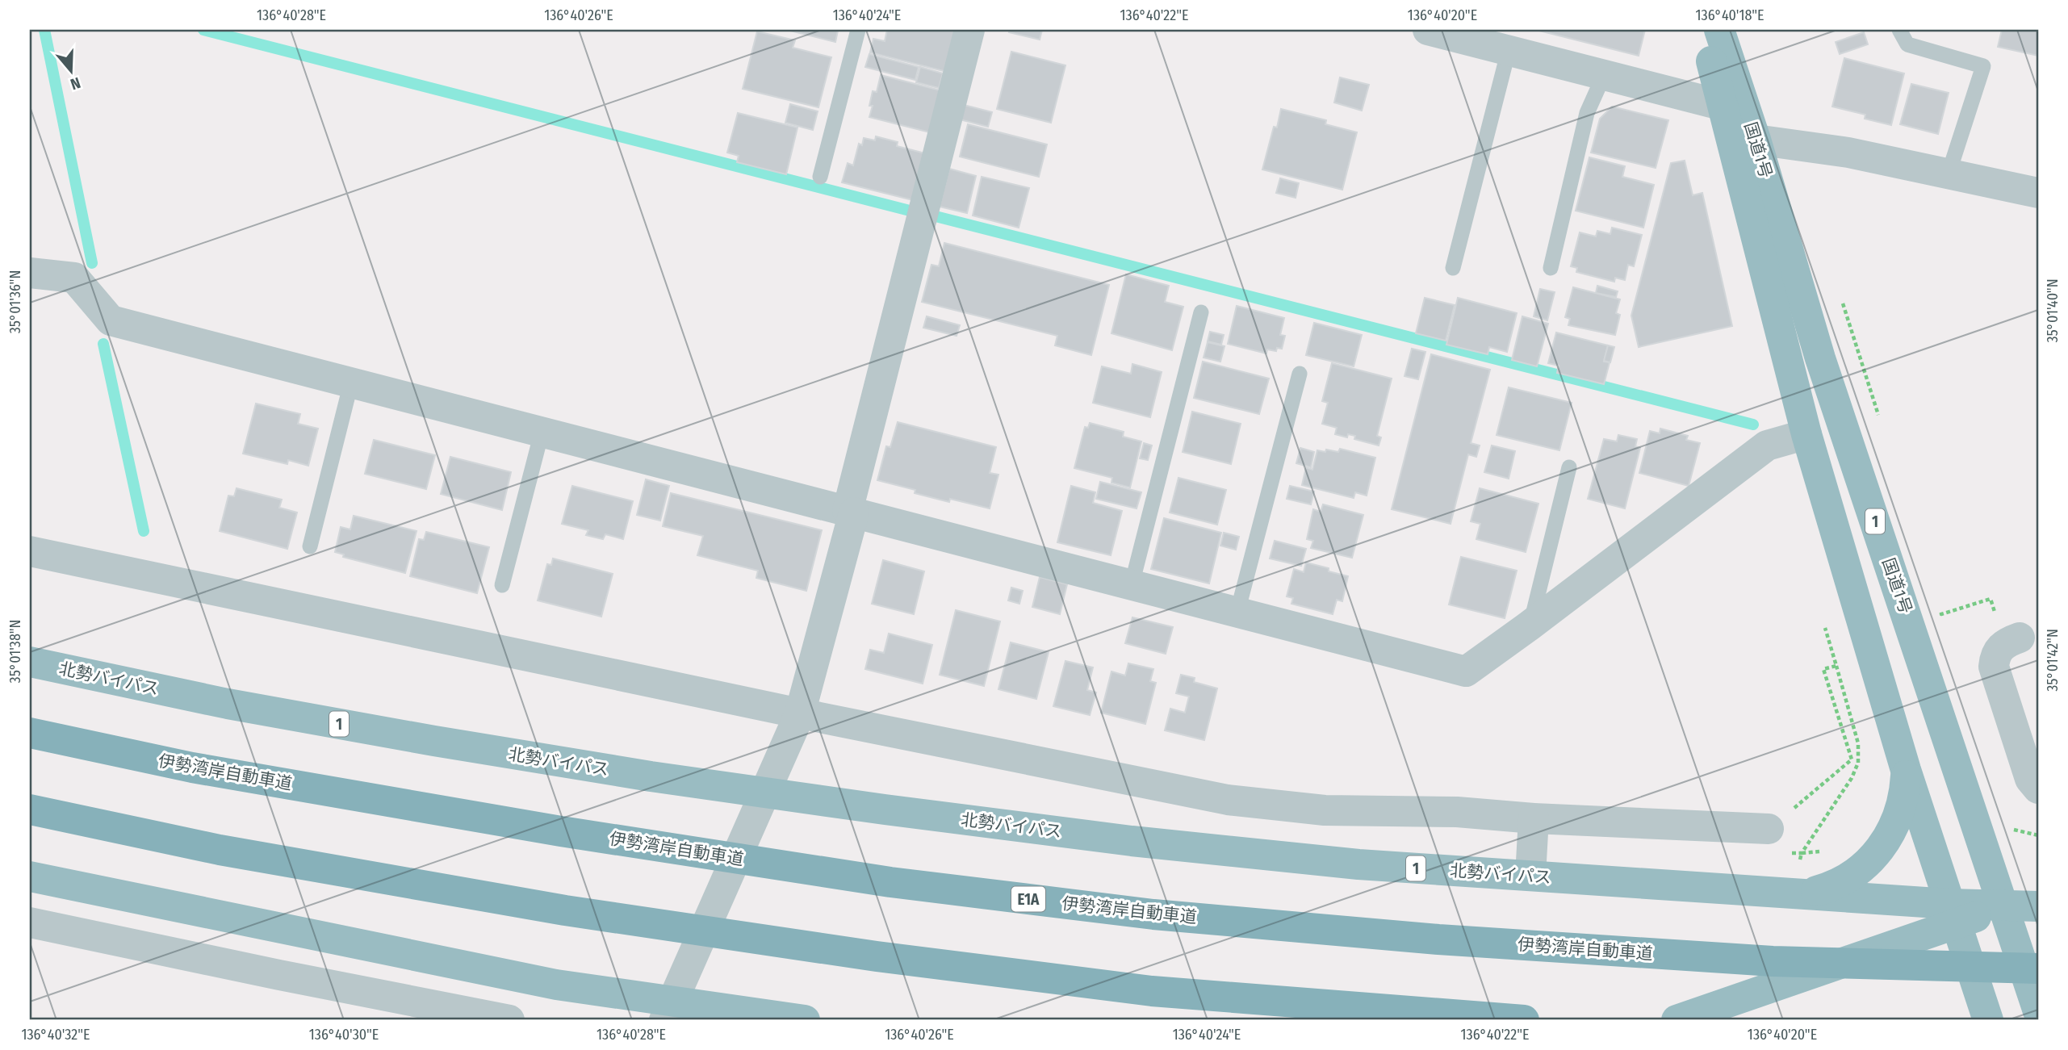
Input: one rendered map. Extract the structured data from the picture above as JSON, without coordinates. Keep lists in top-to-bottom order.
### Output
{
  "streets": {
    "highway": [
      "国道1号",
      "1",
      "北勢バイパス",
      "伊勢湾岸自動車道",
      "E1A"
    ]
  },
  "crossings": [
    ["国道1号", "北勢バイパス"]
  ],
  "north": "bottom",
  "coordinates": [
    "136°40'28\"E",
    "136°40'26\"E",
    "136°40'24\"E",
    "136°40'22\"E",
    "136°40'20\"E",
    "136°40'18\"E",
    "35°01'36\"N",
    "35°01'40\"N",
    "35°01'38\"N",
    "35°01'42\"N",
    "136°40'32\"E",
    "136°40'30\"E"
  ]
}
